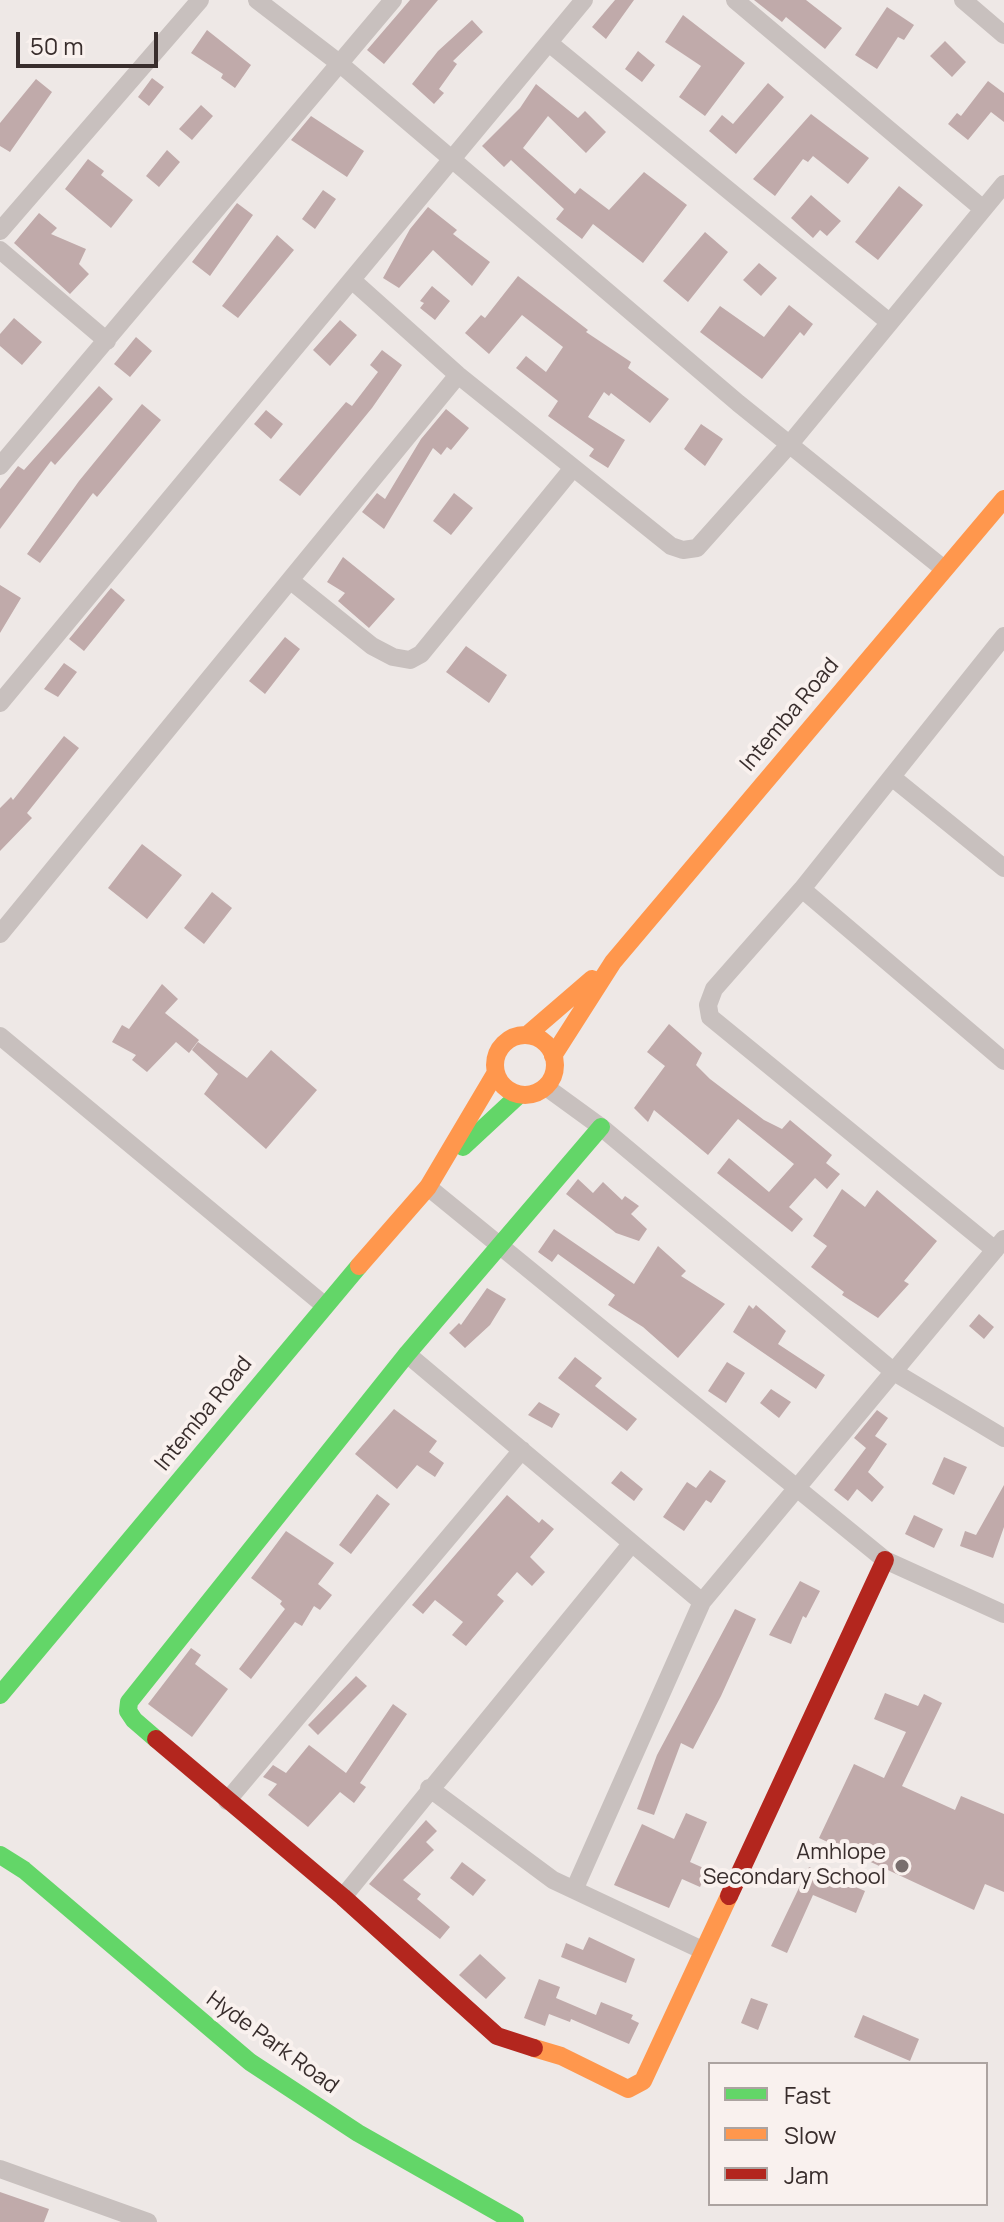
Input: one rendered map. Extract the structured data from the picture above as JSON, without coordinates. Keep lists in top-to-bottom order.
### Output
{
  "streets": {
    "street": ["Intemba Road", "Hyde Park Road"]
  },
  "places": ["Amhlope Secondary School"],
  "legend": ["Fast", "Slow", "Jam"],
  "scale_bar": "50 m"
}
